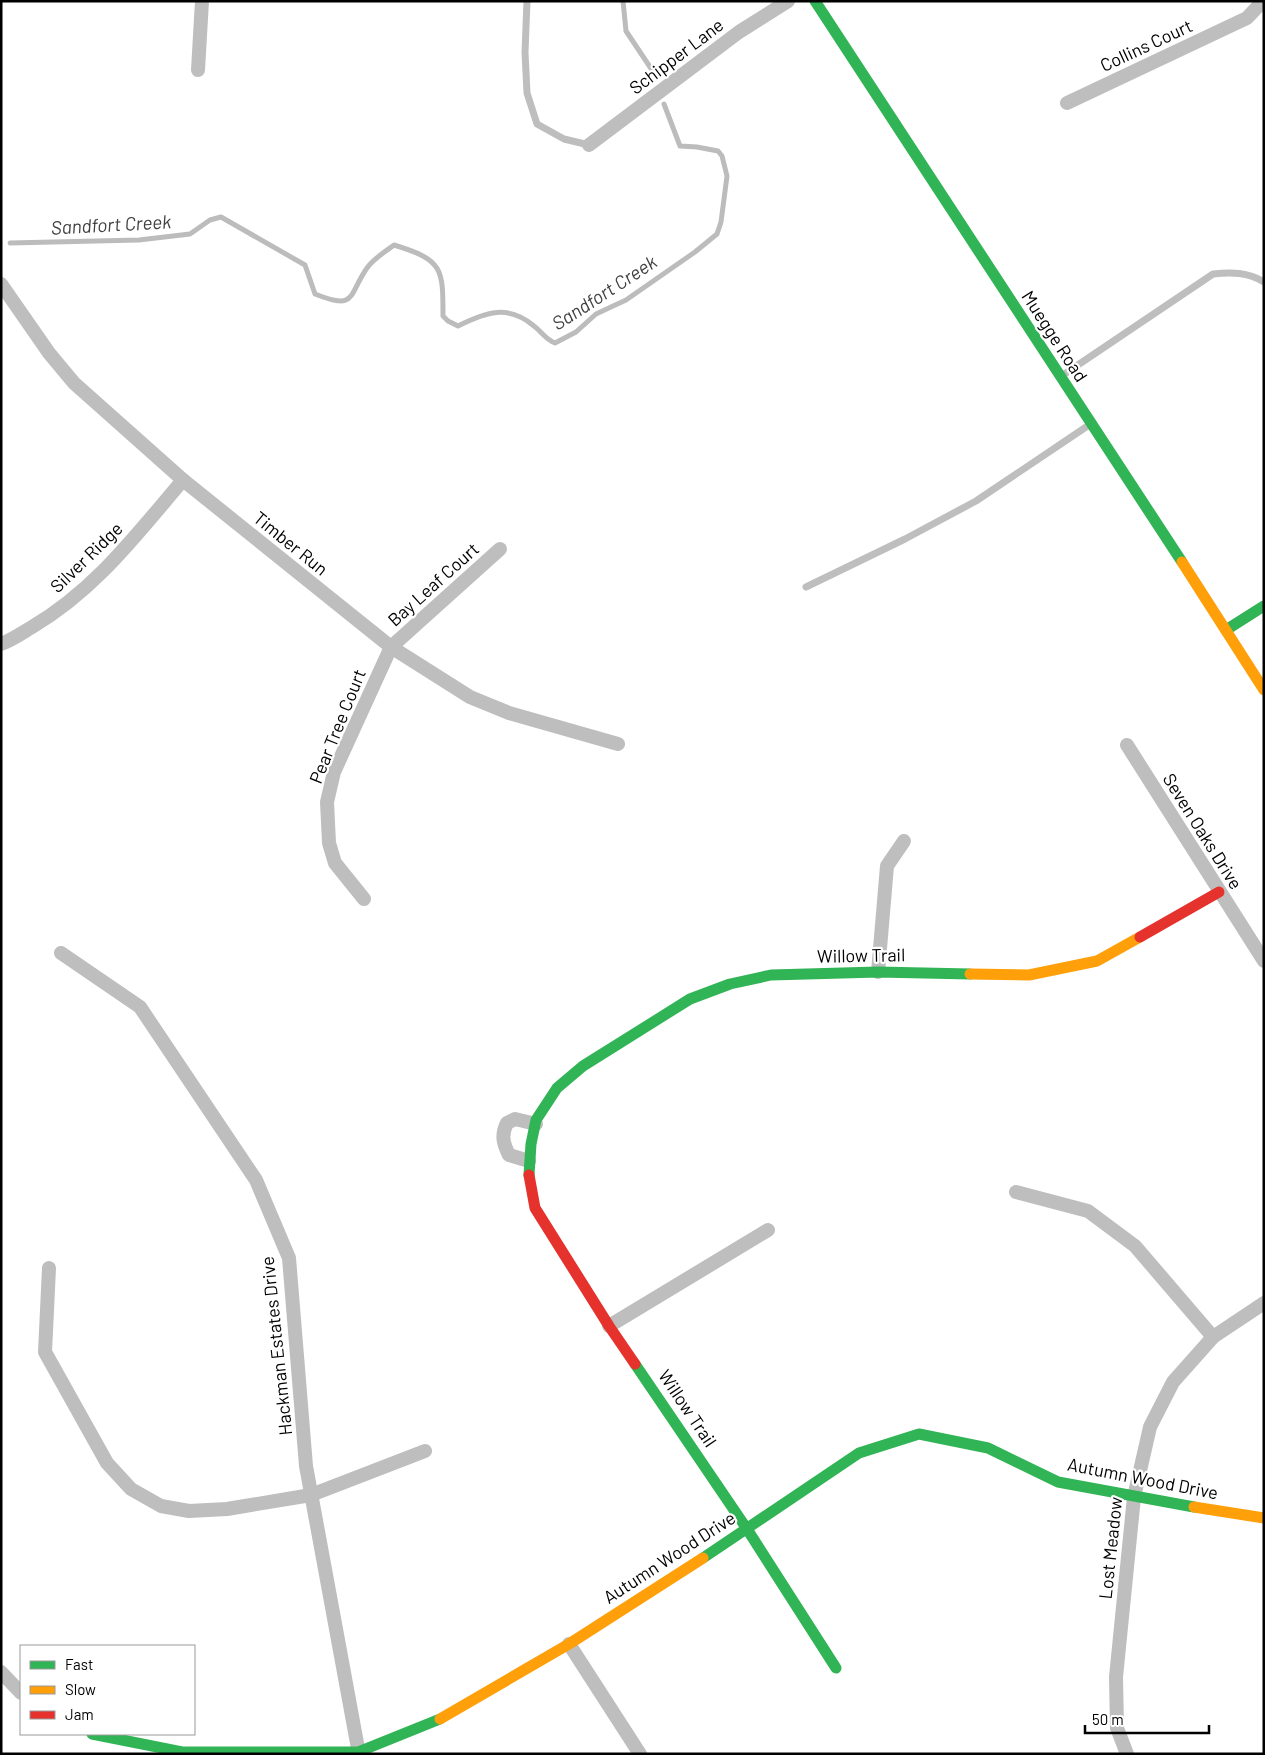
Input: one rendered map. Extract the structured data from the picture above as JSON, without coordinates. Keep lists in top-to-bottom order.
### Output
{
  "streets": {
    "street": [
      "Collins Court",
      "Schipper Lane",
      "Muegge Road",
      "Timber Run",
      "Silver Ridge",
      "Bay Leaf Court",
      "Pear Tree Court",
      "Seven Oaks Drive",
      "Willow Trail",
      "Hackman Estates Drive",
      "Autumn Wood Drive",
      "Lost Meadow"
    ]
  },
  "crossings": [
    ["Timber Run", "Silver Ridge"],
    ["Timber Run", "Bay Leaf Court"],
    ["Timber Run", "Pear Tree Court"],
    ["Bay Leaf Court", "Pear Tree Court"],
    ["Seven Oaks Drive", "Willow Trail"],
    ["Willow Trail", "Autumn Wood Drive"],
    ["Hackman Estates Drive", "Autumn Wood Drive"],
    ["Autumn Wood Drive", "Lost Meadow"]
  ],
  "water": ["Sandfort Creek"],
  "legend": ["Fast", "Slow", "Jam"],
  "scale_bar": "50 m"
}
